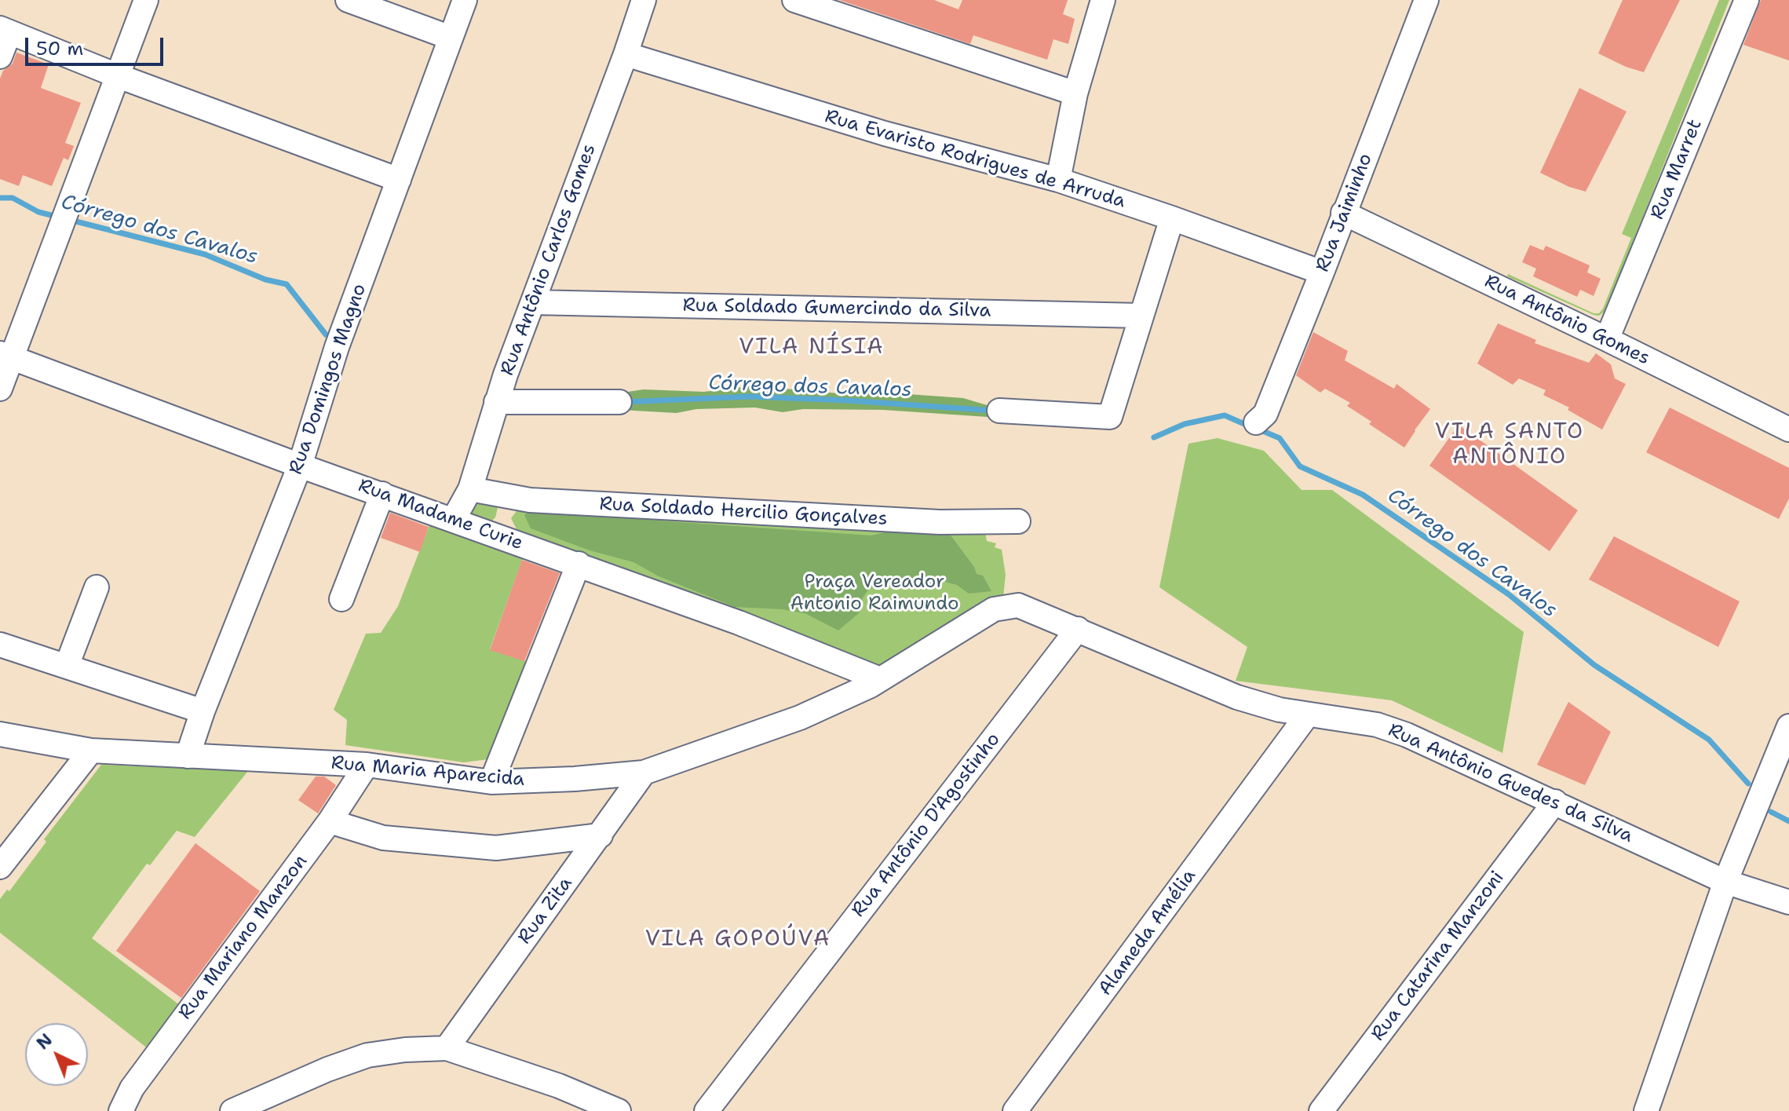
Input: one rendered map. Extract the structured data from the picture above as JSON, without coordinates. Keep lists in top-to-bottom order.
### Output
{
  "streets": {
    "street": [
      "Rua Evaristo Rodrigues de Arruda",
      "Rua Marret",
      "Rua Jaiminho",
      "Rua Antônio Carlos Gomes",
      "Rua Soldado Gumercindo da Silva",
      "Rua Antônio Gomes",
      "Rua Domingos Magno",
      "Rua Soldado Hercilio Gonçalves",
      "Rua Madame Curie",
      "Rua Maria Aparecida",
      "Rua Antônio Guedes da Silva",
      "Rua Antônio D'Agostinho",
      "Rua Zita",
      "Alameda Amélia",
      "Rua Mariano Manzon",
      "Rua Catarina Manzoni"
    ]
  },
  "crossings": [
    ["Rua Evaristo Rodrigues de Arruda", "Rua Jaiminho"],
    ["Rua Evaristo Rodrigues de Arruda", "Rua Antônio Carlos Gomes"],
    ["Rua Marret", "Rua Antônio Gomes"],
    ["Rua Jaiminho", "Rua Antônio Gomes"],
    ["Rua Antônio Carlos Gomes", "Rua Soldado Gumercindo da Silva"],
    ["Rua Antônio Carlos Gomes", "Rua Soldado Hercilio Gonçalves"],
    ["Rua Antônio Carlos Gomes", "Rua Madame Curie"],
    ["Rua Domingos Magno", "Rua Madame Curie"],
    ["Rua Domingos Magno", "Rua Maria Aparecida"],
    ["Rua Madame Curie", "Rua Maria Aparecida"],
    ["Rua Maria Aparecida", "Rua Antônio Guedes da Silva"],
    ["Rua Maria Aparecida", "Rua Antônio D'Agostinho"],
    ["Rua Maria Aparecida", "Rua Zita"],
    ["Rua Maria Aparecida", "Rua Mariano Manzon"],
    ["Rua Antônio Guedes da Silva", "Rua Antônio D'Agostinho"],
    ["Rua Antônio Guedes da Silva", "Alameda Amélia"],
    ["Rua Antônio Guedes da Silva", "Rua Catarina Manzoni"]
  ],
  "districts": ["VILA NÍSIA", "VILA SANTO ANTÔNIO", "VILA GOPOÚVA"],
  "water": ["Córrego dos Cavalos"],
  "parks": ["Praça Vereador Antonio Raimundo"],
  "scale_bar": "50 m",
  "north": "top left"
}
